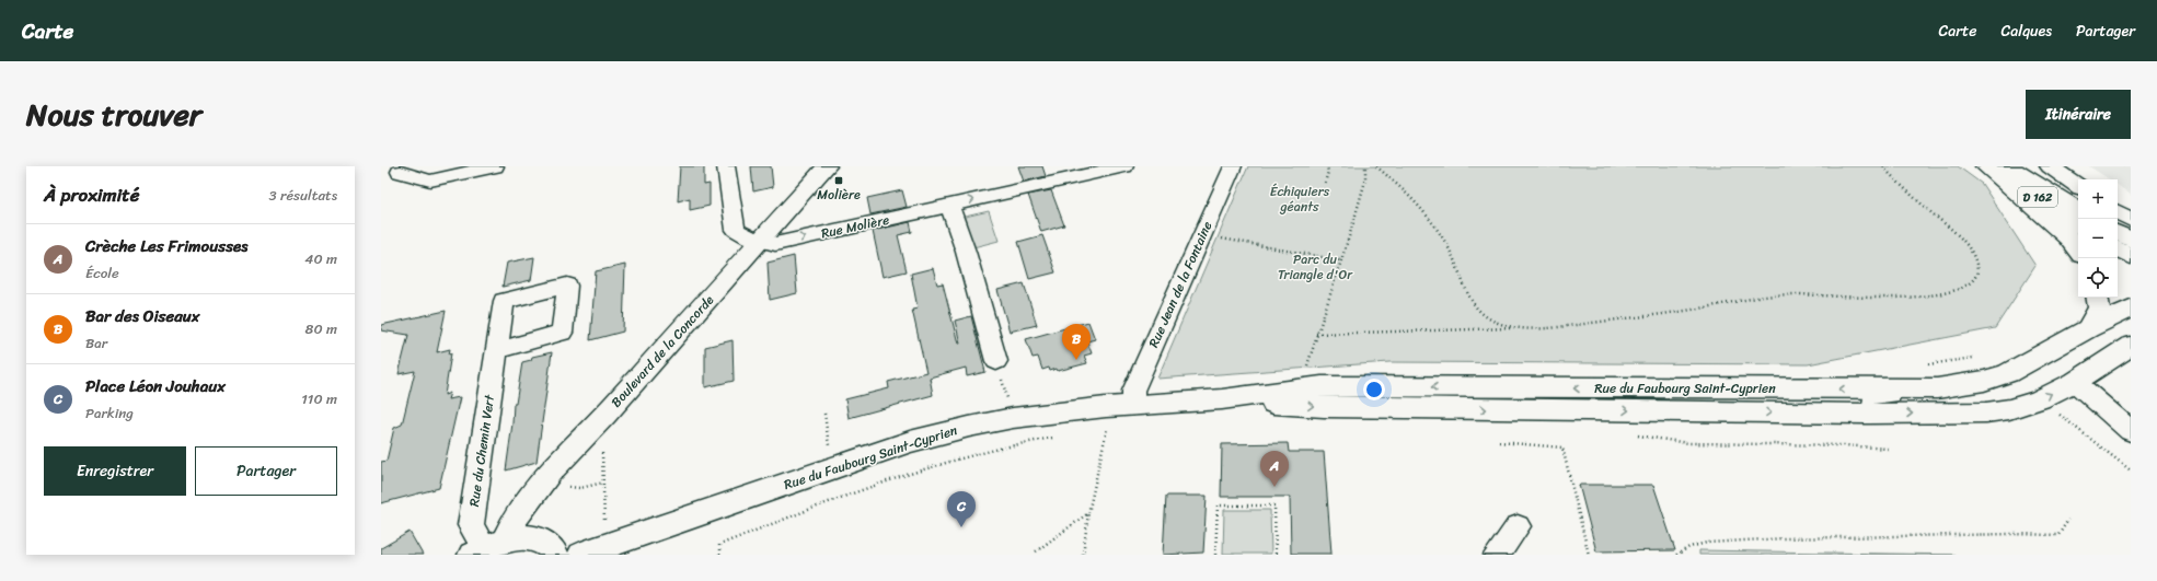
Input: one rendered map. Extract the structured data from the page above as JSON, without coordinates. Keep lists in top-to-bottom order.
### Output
{
  "streets": {
    "street": [
      "D 162",
      "Rue Molière",
      "Rue Jean de la Fontaine",
      "Boulevard de la Concorde",
      "Rue du Faubourg Saint-Cyprien",
      "Rue du Chemin Vert"
    ]
  },
  "crossings": [
    ["Rue Molière", "Boulevard de la Concorde"],
    ["Rue Jean de la Fontaine", "Rue du Faubourg Saint-Cyprien"],
    ["Boulevard de la Concorde", "Rue du Chemin Vert"]
  ],
  "one_way": ["Rue Molière"],
  "parks": ["Échiquiers géants", "Parc du Triangle d'Or"],
  "places": {
    "transit": ["Molière"]
  },
  "page": {
    "header": "Carte",
    "nav": ["Carte", "Calques", "Partager"],
    "title": "Nous trouver",
    "buttons": [
      "Itinéraire",
      ["Enregistrer", "Partager"]
    ],
    "heading": ["À proximité", "3 résultats"],
    "map_buttons": ["+", "−"],
    "list": [
      {
        "mark": "A",
        "name": "Crèche Les Frimousses",
        "note": "École",
        "value": "40 m"
      },
      {
        "mark": "B",
        "name": "Bar des Oiseaux",
        "note": "Bar",
        "value": "80 m"
      },
      {
        "mark": "C",
        "name": "Place Léon Jouhaux",
        "note": "Parking",
        "value": "110 m"
      }
    ],
    "pins": ["B", "A", "C"]
  }
}
